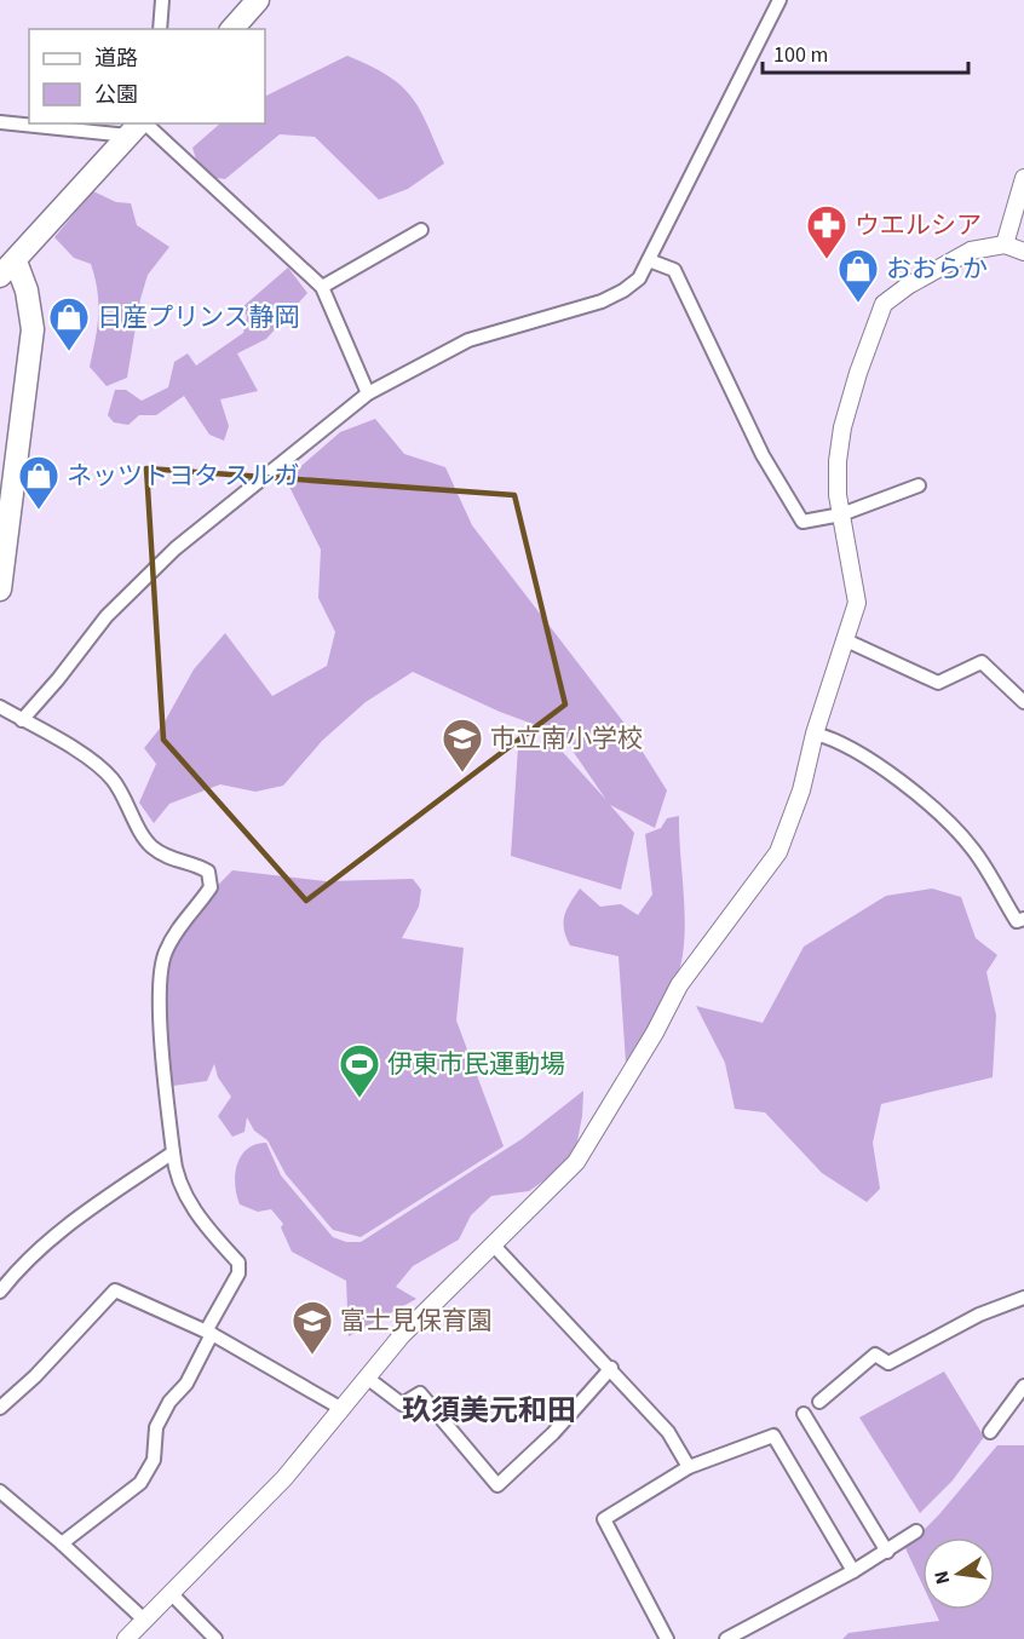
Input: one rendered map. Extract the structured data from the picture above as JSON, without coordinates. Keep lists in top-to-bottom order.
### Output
{
  "districts": ["玖須美元和田"],
  "places": {
    "pharmacy": ["ウエルシア"],
    "shop": ["おおらか", "日産プリンス静岡", "ネッツトヨタ スルガ"],
    "school or university": ["市立南小学校", "富士見保育園"],
    "sports": ["伊東市民運動場"]
  },
  "legend": ["道路", "公園"],
  "scale_bar": "100 m",
  "north": "left"
}
